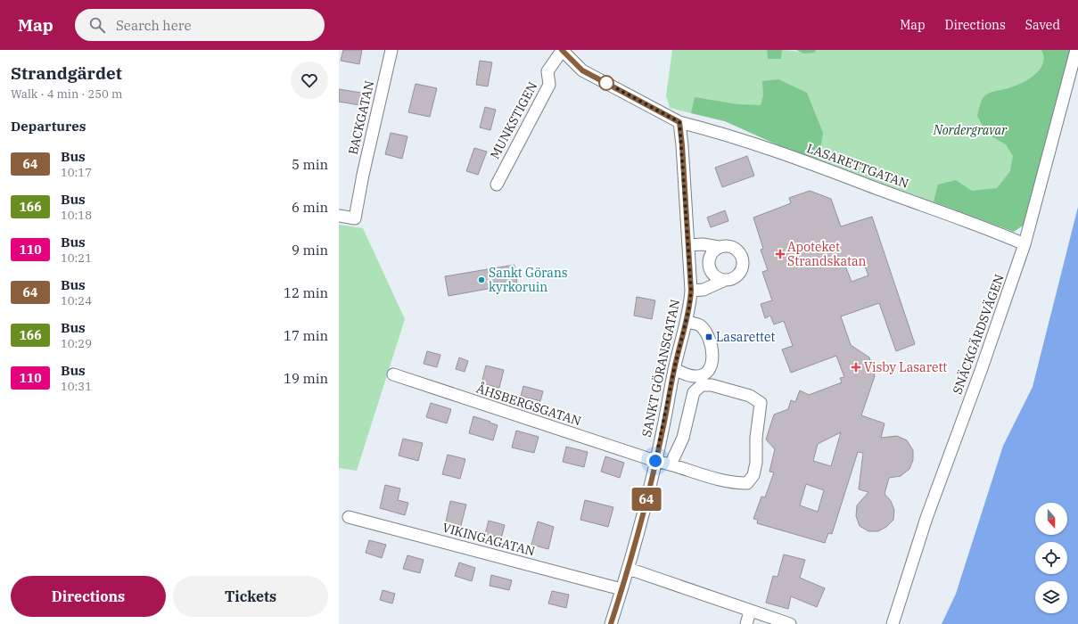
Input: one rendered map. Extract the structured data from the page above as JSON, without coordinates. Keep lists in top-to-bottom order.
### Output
{
  "streets": {
    "street": [
      "BACKGATAN",
      "MUNKSTIGEN",
      "LASARETTGATAN",
      "SNÄCKGÄRDSVÄGEN",
      "SANKT GÖRANSGATAN",
      "ÅHSBERGSGATAN",
      "VIKINGAGATAN"
    ]
  },
  "crossings": [
    ["LASARETTGATAN", "SNÄCKGÄRDSVÄGEN"],
    ["LASARETTGATAN", "SANKT GÖRANSGATAN"],
    ["SANKT GÖRANSGATAN", "ÅHSBERGSGATAN"],
    ["SANKT GÖRANSGATAN", "VIKINGAGATAN"]
  ],
  "parks": ["Nordergravar"],
  "places": {
    "health": ["Apoteket Strandskatan", "Visby Lasarett"],
    "other": ["Sankt Görans kyrkoruin"],
    "transit": ["Lasarettet"]
  },
  "lines": ["bus line 64"],
  "north": "bottom",
  "page": {
    "header": "Map",
    "search": "Search here",
    "nav": ["Map", "Directions", "Saved"],
    "heading": [
      ["Strandgärdet", "Walk · 4 min · 250 m"],
      "Departures"
    ],
    "on_map": "64",
    "list": [
      {
        "mark": "64",
        "name": "Bus",
        "note": "10:17",
        "value": "5 min"
      },
      {
        "mark": "166",
        "name": "Bus",
        "note": "10:18",
        "value": "6 min"
      },
      {
        "mark": "110",
        "name": "Bus",
        "note": "10:21",
        "value": "9 min"
      },
      {
        "mark": "64",
        "name": "Bus",
        "note": "10:24",
        "value": "12 min"
      },
      {
        "mark": "166",
        "name": "Bus",
        "note": "10:29",
        "value": "17 min"
      },
      {
        "mark": "110",
        "name": "Bus",
        "note": "10:31",
        "value": "19 min"
      }
    ],
    "buttons": ["Directions", "Tickets"]
  }
}
